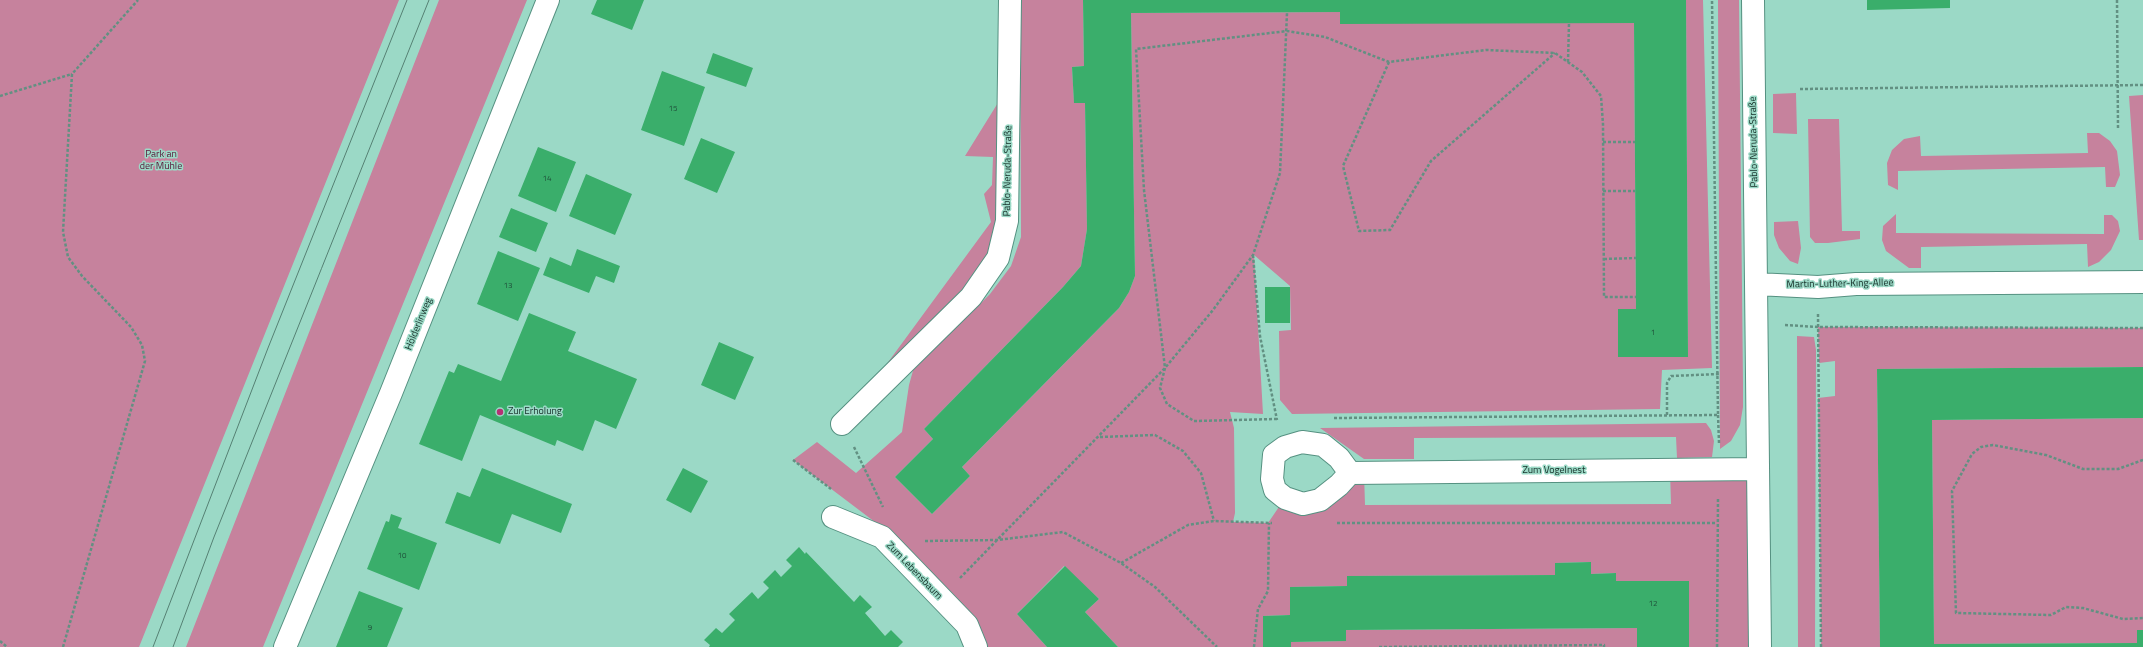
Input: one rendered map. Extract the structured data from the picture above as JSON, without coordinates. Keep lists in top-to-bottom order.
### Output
{
  "streets": {
    "street": [
      "Pablo-Neruda-Straße",
      "Martin-Luther-King-Allee",
      "Hölderlinweg",
      "Zum Vogelnest",
      "Zum Lebensbaum"
    ]
  },
  "crossings": [
    ["Pablo-Neruda-Straße", "Martin-Luther-King-Allee"]
  ],
  "parks": ["Park an der Mühle"],
  "places": ["Zur Erholung"],
  "house_numbers": [
    "15",
    "14",
    "13",
    "1",
    "10",
    "12",
    "9"
  ]
}
